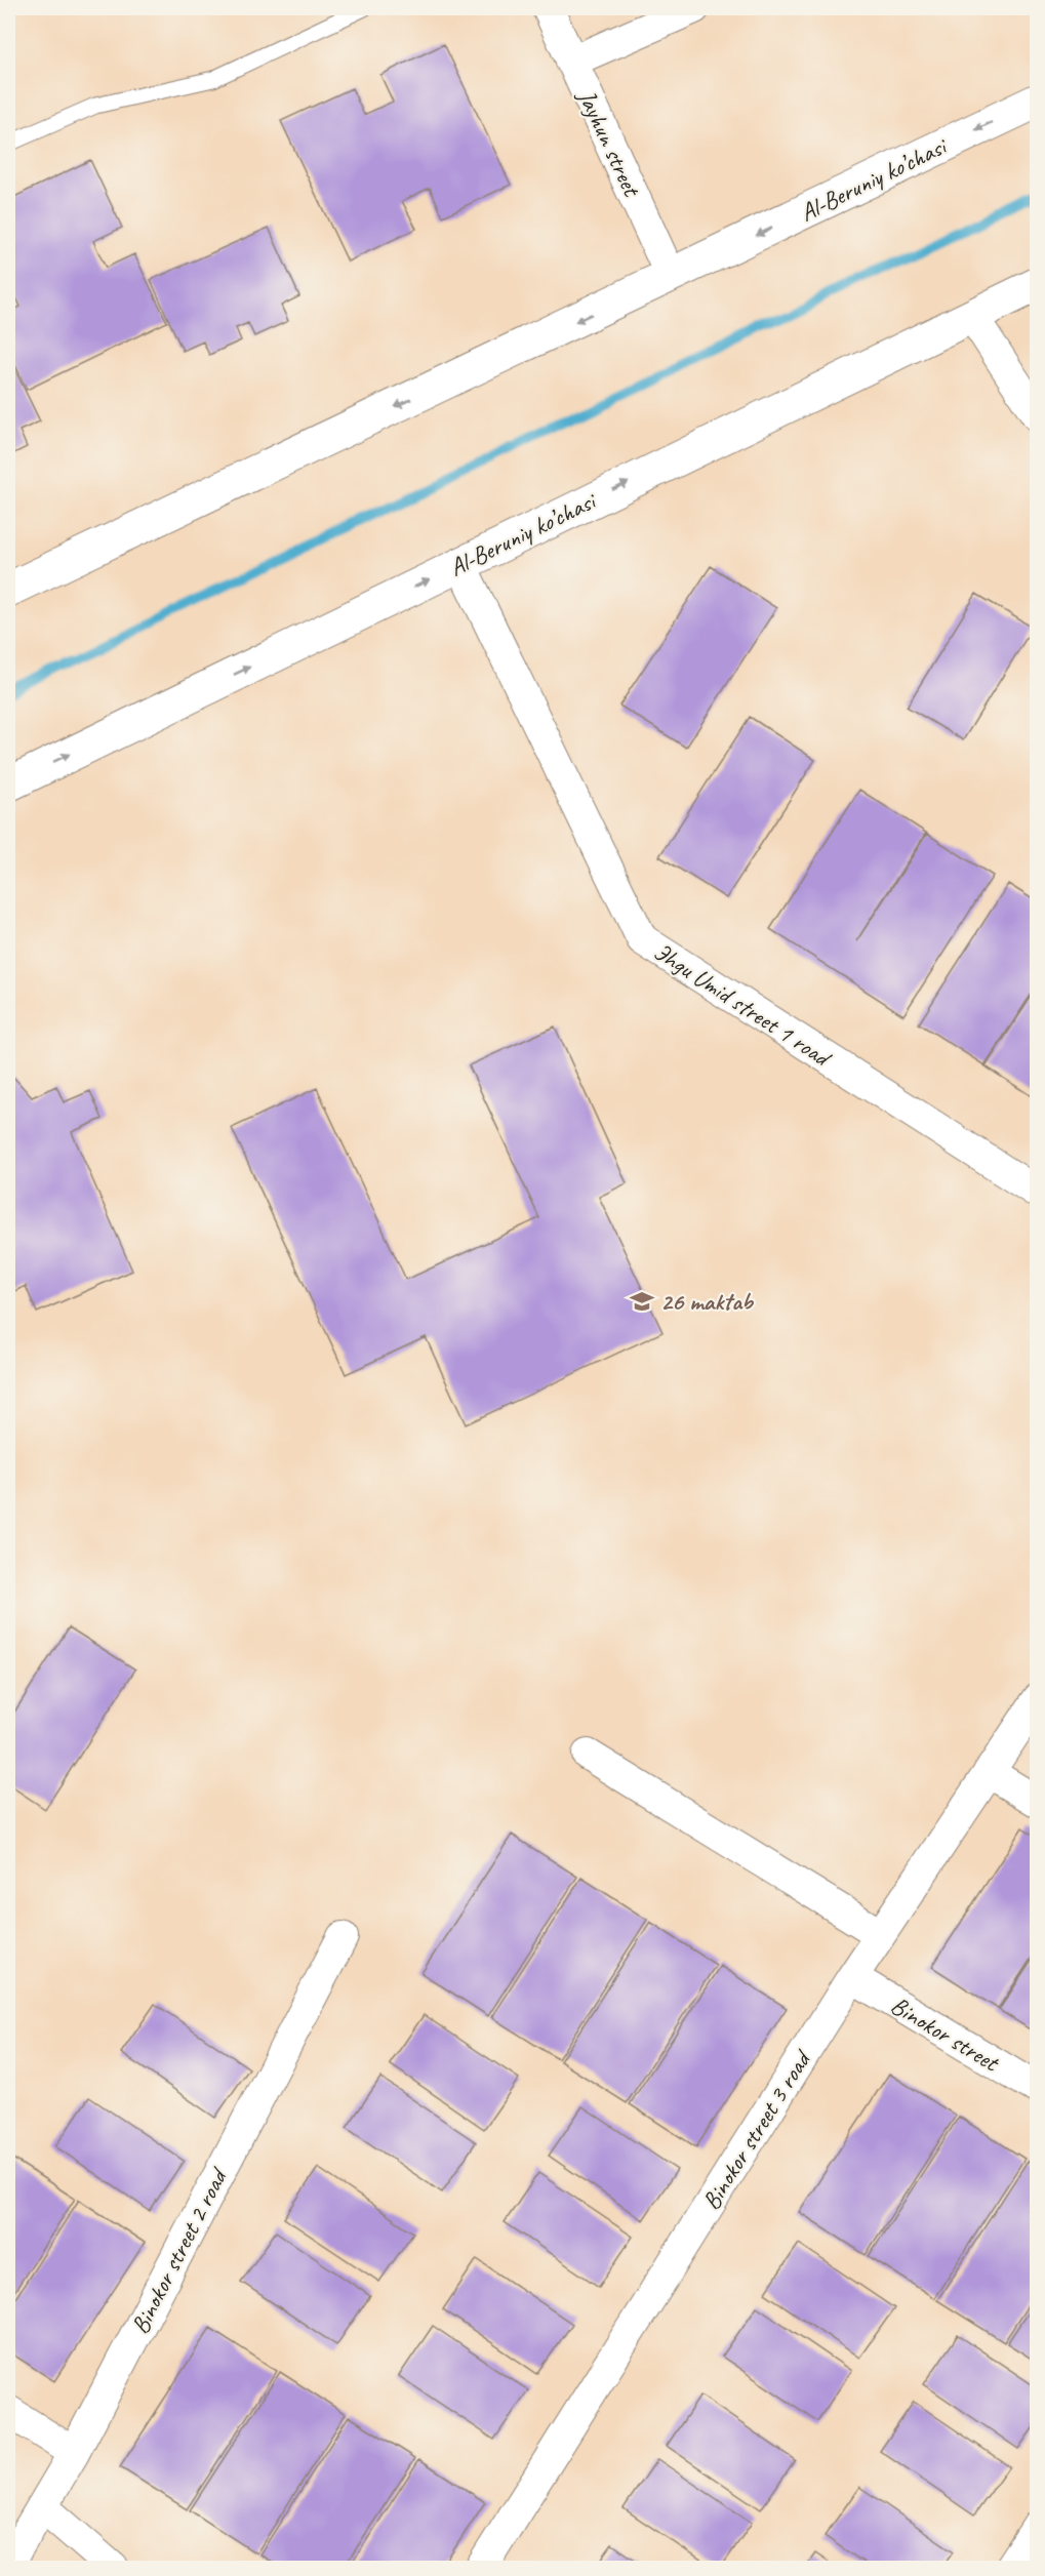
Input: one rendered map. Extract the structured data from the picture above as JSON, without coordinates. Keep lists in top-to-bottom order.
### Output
{
  "streets": {
    "main road": ["Al-Beruniy ko’chasi"],
    "street": [
      "Jayhun street",
      "Эhgu Umid street 1 road",
      "Binokor street",
      "Binokor street 3 road",
      "Binokor street 2 road"
    ]
  },
  "crossings": [
    ["Jayhun street", "Al-Beruniy ko’chasi"],
    ["Al-Beruniy ko’chasi", "Эhgu Umid street 1 road"],
    ["Binokor street", "Binokor street 3 road"]
  ],
  "places": {
    "school or university": ["26 maktab"]
  }
}
